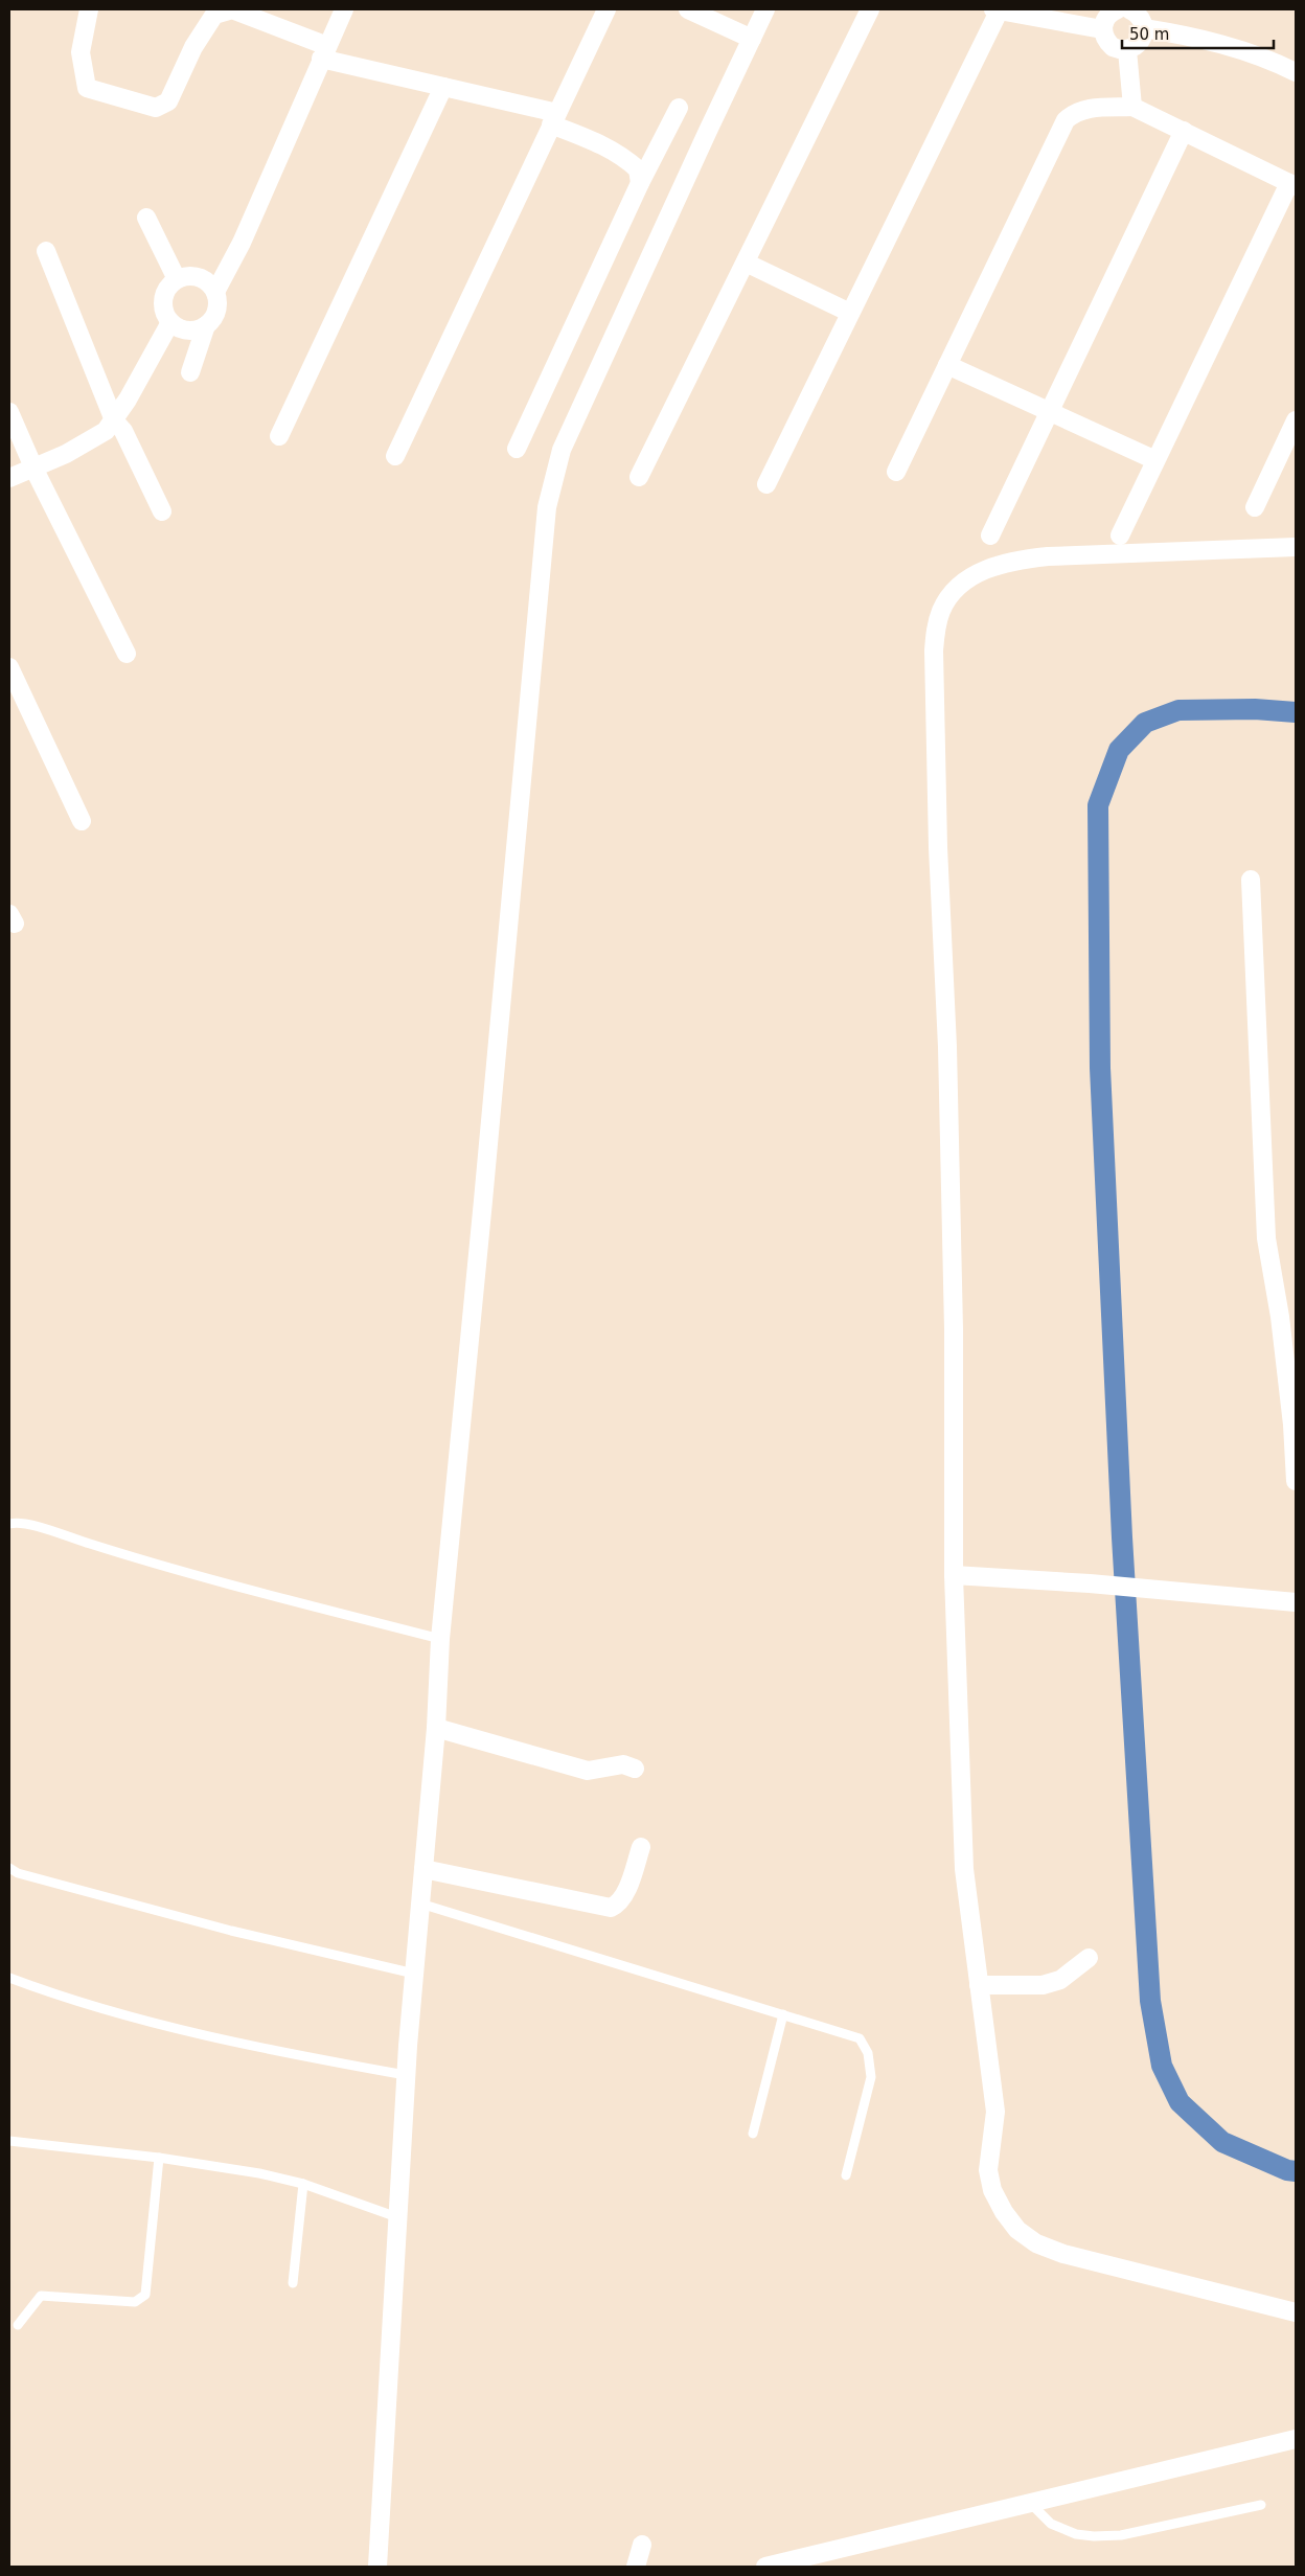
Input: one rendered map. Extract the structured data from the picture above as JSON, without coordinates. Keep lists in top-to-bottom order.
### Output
{
  "scale_bar": "50 m"
}
